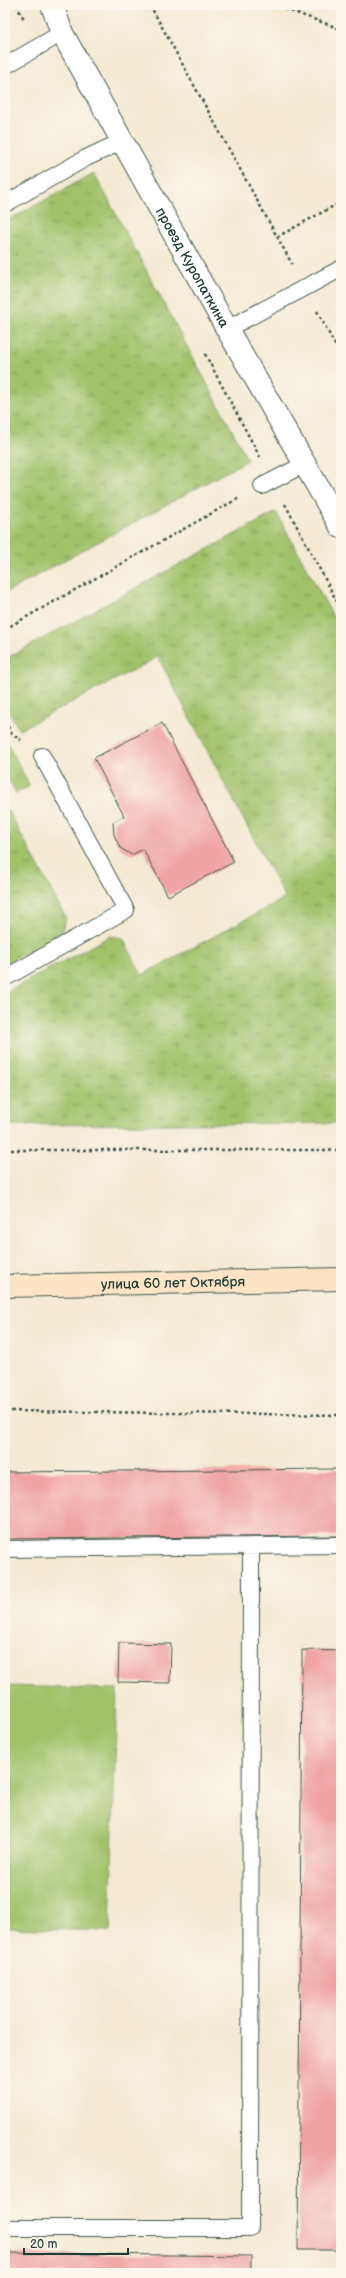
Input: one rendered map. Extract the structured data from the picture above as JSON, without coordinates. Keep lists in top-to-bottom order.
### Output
{
  "streets": {
    "main road": ["улица 60 лет Октября"],
    "street": ["проезд Куропаткина"]
  },
  "scale_bar": "20 m"
}
